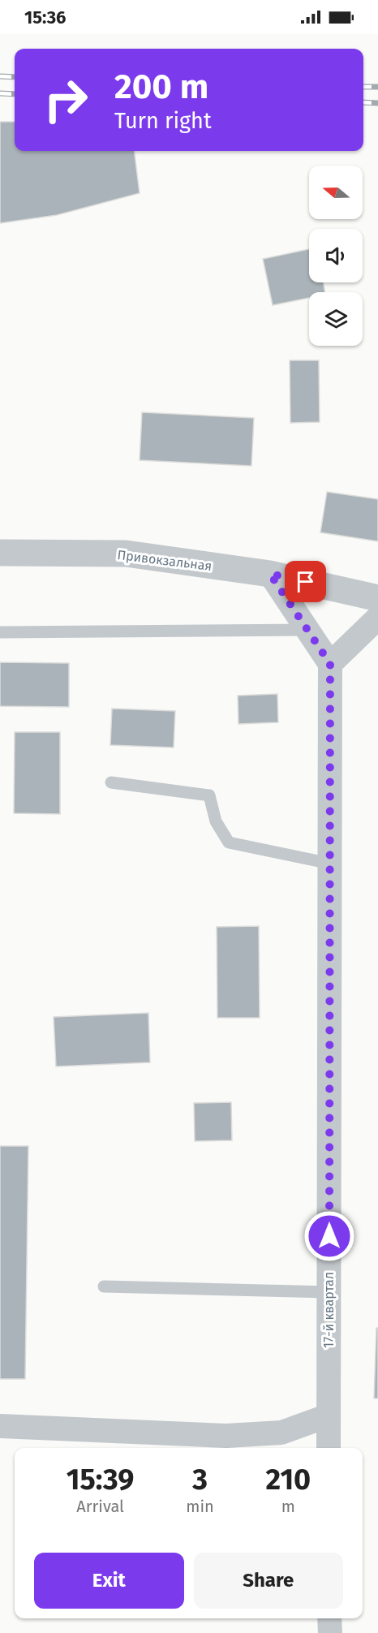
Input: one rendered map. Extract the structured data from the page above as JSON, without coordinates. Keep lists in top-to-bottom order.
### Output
{
  "streets": {
    "street": ["Привокзальная", "17-й квартал"]
  },
  "north": "left",
  "page": {
    "status": "15:36",
    "turn": ["200 m", "Turn right"],
    "eta": [
      "15:39",
      "Arrival",
      "3",
      "min",
      "210",
      "m"
    ],
    "buttons": ["Exit", "Share"]
  }
}
